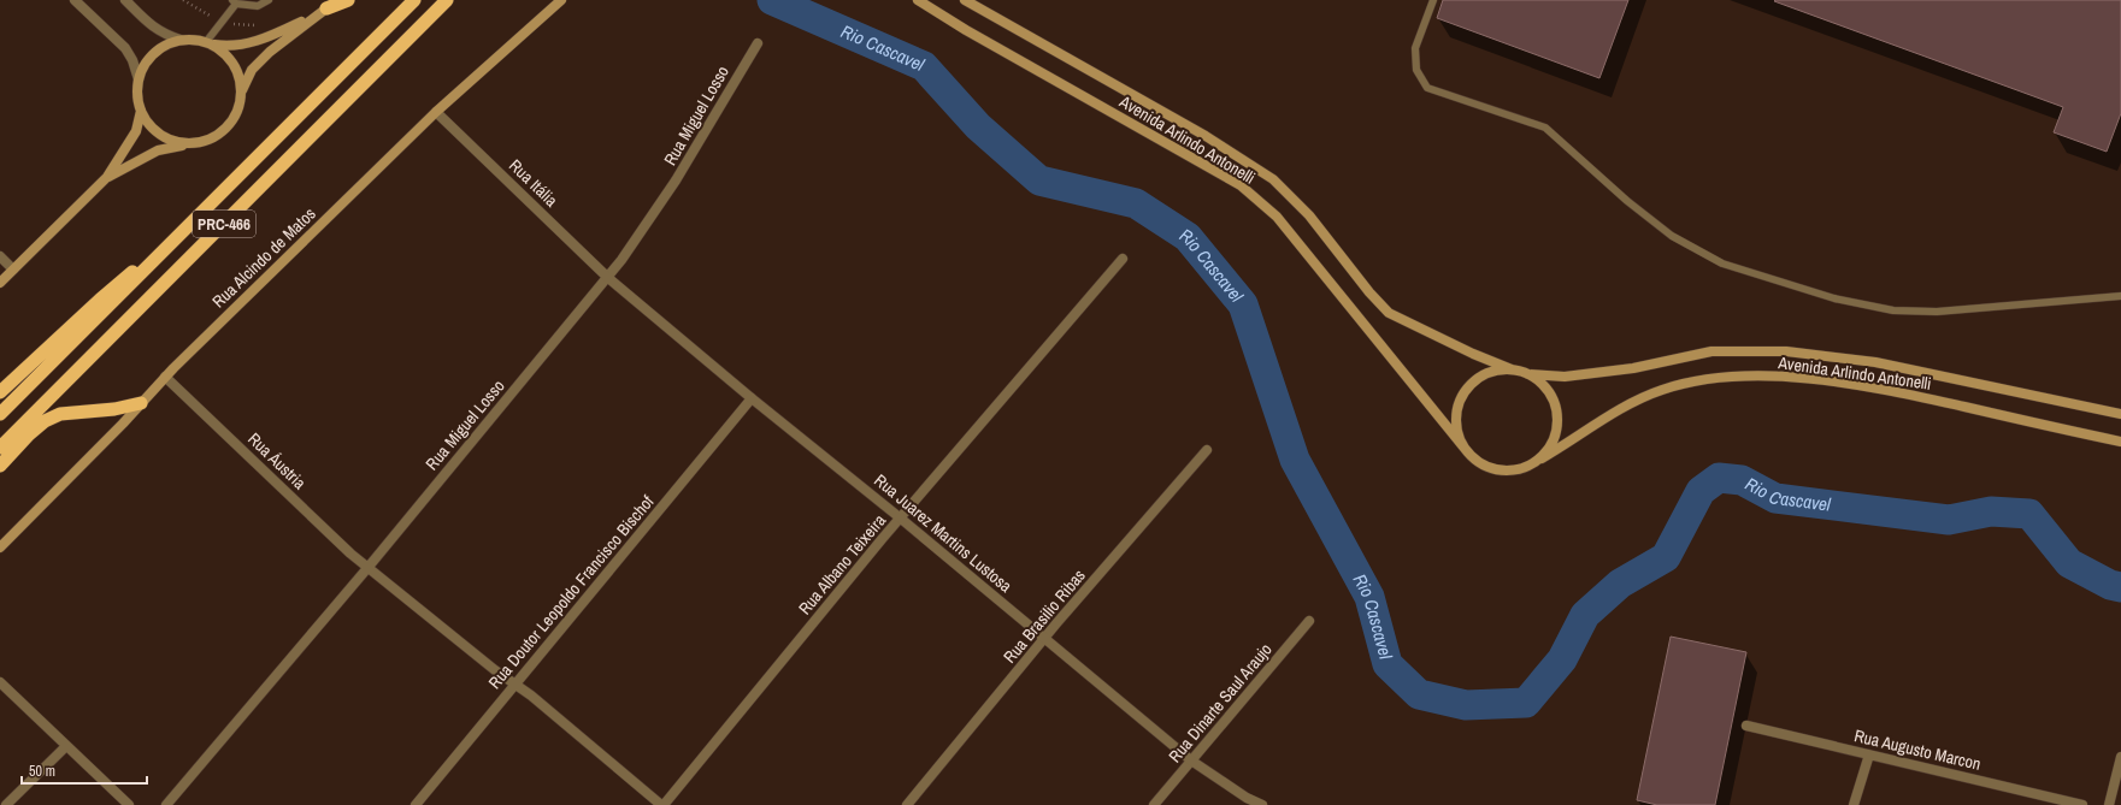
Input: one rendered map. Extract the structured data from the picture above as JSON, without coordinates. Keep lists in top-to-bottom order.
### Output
{
  "streets": {
    "highway": ["PRC-466"],
    "main road": ["Avenida Arlindo Antonelli", "Rua Alcindo de Matos"],
    "street": [
      "Rua Miguel Losso",
      "Rua Itália",
      "Rua Áustria",
      "Rua Juarez Martins Lustosa",
      "Rua Albano Teixeira",
      "Rua Doutor Leopoldo Francisco Bischof",
      "Rua Brasilio Ribas",
      "Rua Dinarte Saul Araujo",
      "Rua Augusto Marcon"
    ]
  },
  "crossings": [
    ["Rua Miguel Losso", "Rua Itália"],
    ["Rua Miguel Losso", "Rua Áustria"],
    ["Rua Miguel Losso", "Rua Juarez Martins Lustosa"],
    ["Rua Itália", "Rua Alcindo de Matos"],
    ["Rua Itália", "Rua Juarez Martins Lustosa"],
    ["Rua Alcindo de Matos", "Rua Áustria"],
    ["Rua Áustria", "Rua Albano Teixeira"],
    ["Rua Áustria", "Rua Doutor Leopoldo Francisco Bischof"],
    ["Rua Juarez Martins Lustosa", "Rua Albano Teixeira"],
    ["Rua Juarez Martins Lustosa", "Rua Doutor Leopoldo Francisco Bischof"],
    ["Rua Juarez Martins Lustosa", "Rua Brasilio Ribas"],
    ["Rua Juarez Martins Lustosa", "Rua Dinarte Saul Araujo"]
  ],
  "water": ["Rio Cascavel"],
  "scale_bar": "50 m"
}
